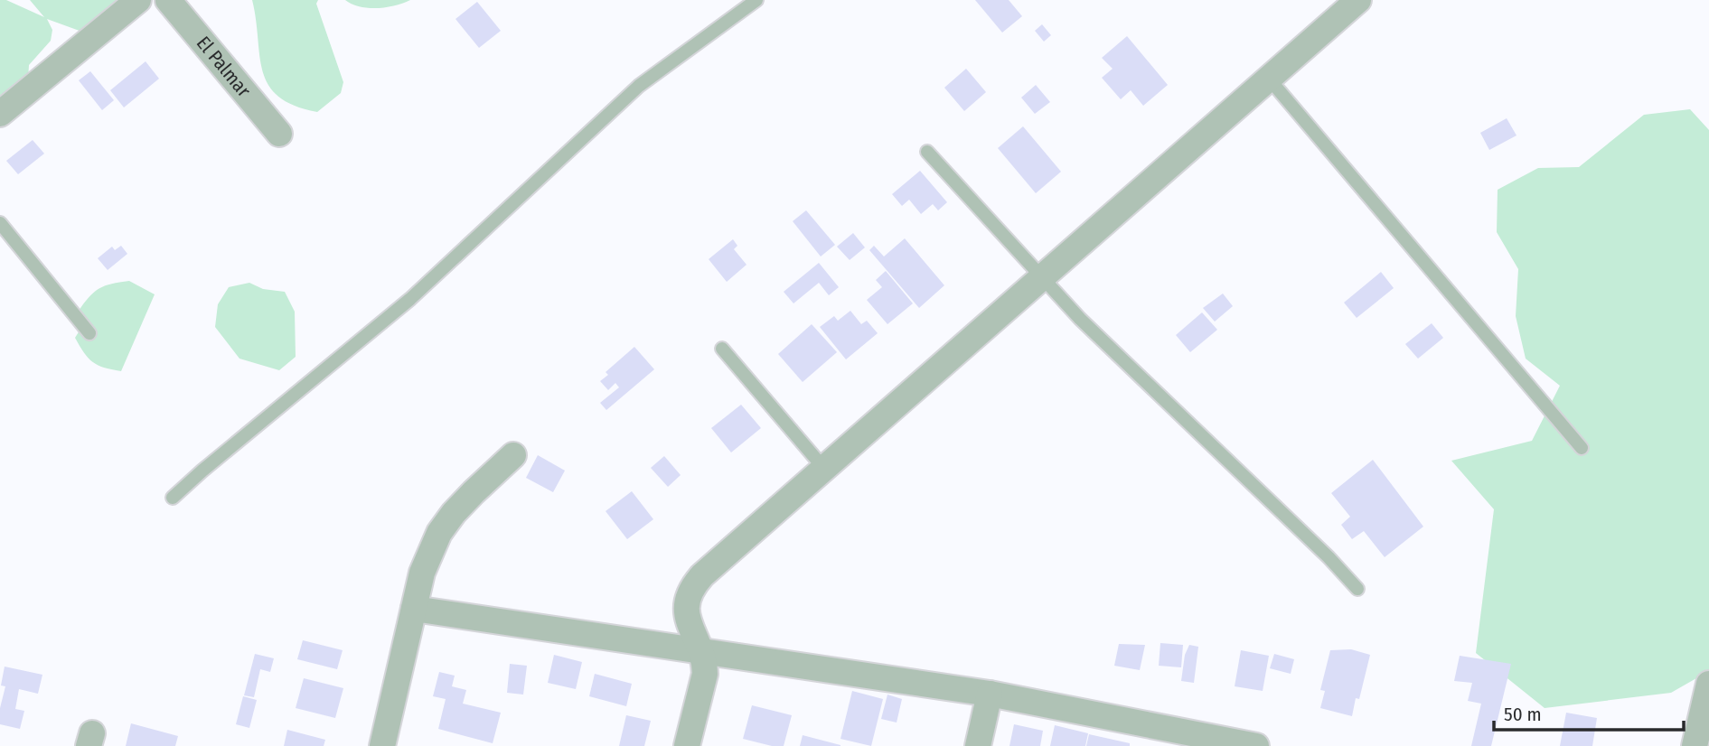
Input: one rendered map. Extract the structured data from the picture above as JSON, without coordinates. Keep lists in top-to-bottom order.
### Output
{
  "streets": {
    "street": ["El Palmar"]
  },
  "scale_bar": "50 m"
}
